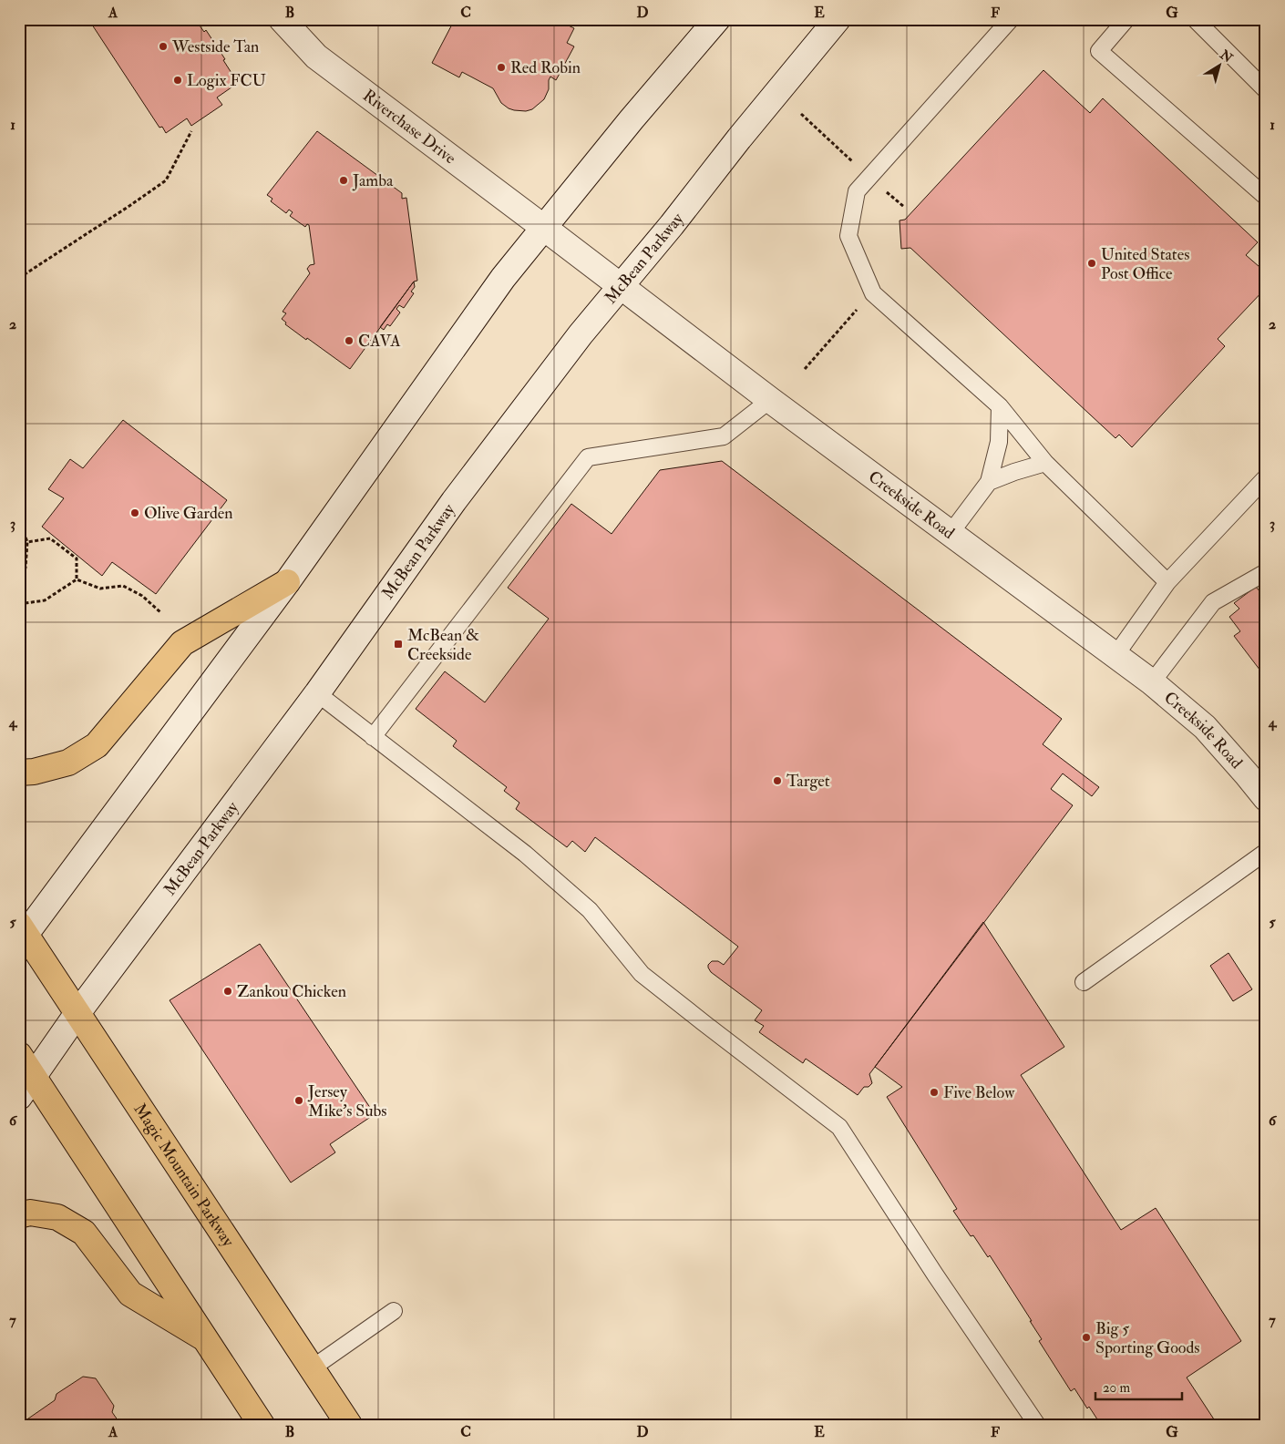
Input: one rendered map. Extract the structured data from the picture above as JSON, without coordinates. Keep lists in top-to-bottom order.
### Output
{
  "streets": {
    "main road": [
      "Riverchase Drive",
      "McBean Parkway",
      "Creekside Road",
      "Magic Mountain Parkway"
    ]
  },
  "crossings": [
    ["Riverchase Drive", "Creekside Road"],
    ["McBean Parkway", "Creekside Road"],
    ["McBean Parkway", "Magic Mountain Parkway"]
  ],
  "places": {
    "other": [
      "Westside Tan",
      "Red Robin",
      "Logix FCU",
      "Jamba",
      "United States Post Office",
      "CAVA",
      "Olive Garden",
      "Target",
      "Zankou Chicken",
      "Five Below",
      "Jersey Mike's Subs",
      "Big 5 Sporting Goods"
    ],
    "transit": ["McBean & Creekside"]
  },
  "scale_bar": "20 m",
  "north": "top right",
  "grid": {
    "columns": [
      "A",
      "B",
      "C",
      "D",
      "E",
      "F",
      "G"
    ],
    "rows": [
      "1",
      "2",
      "3",
      "4",
      "5",
      "6",
      "7"
    ]
  }
}
